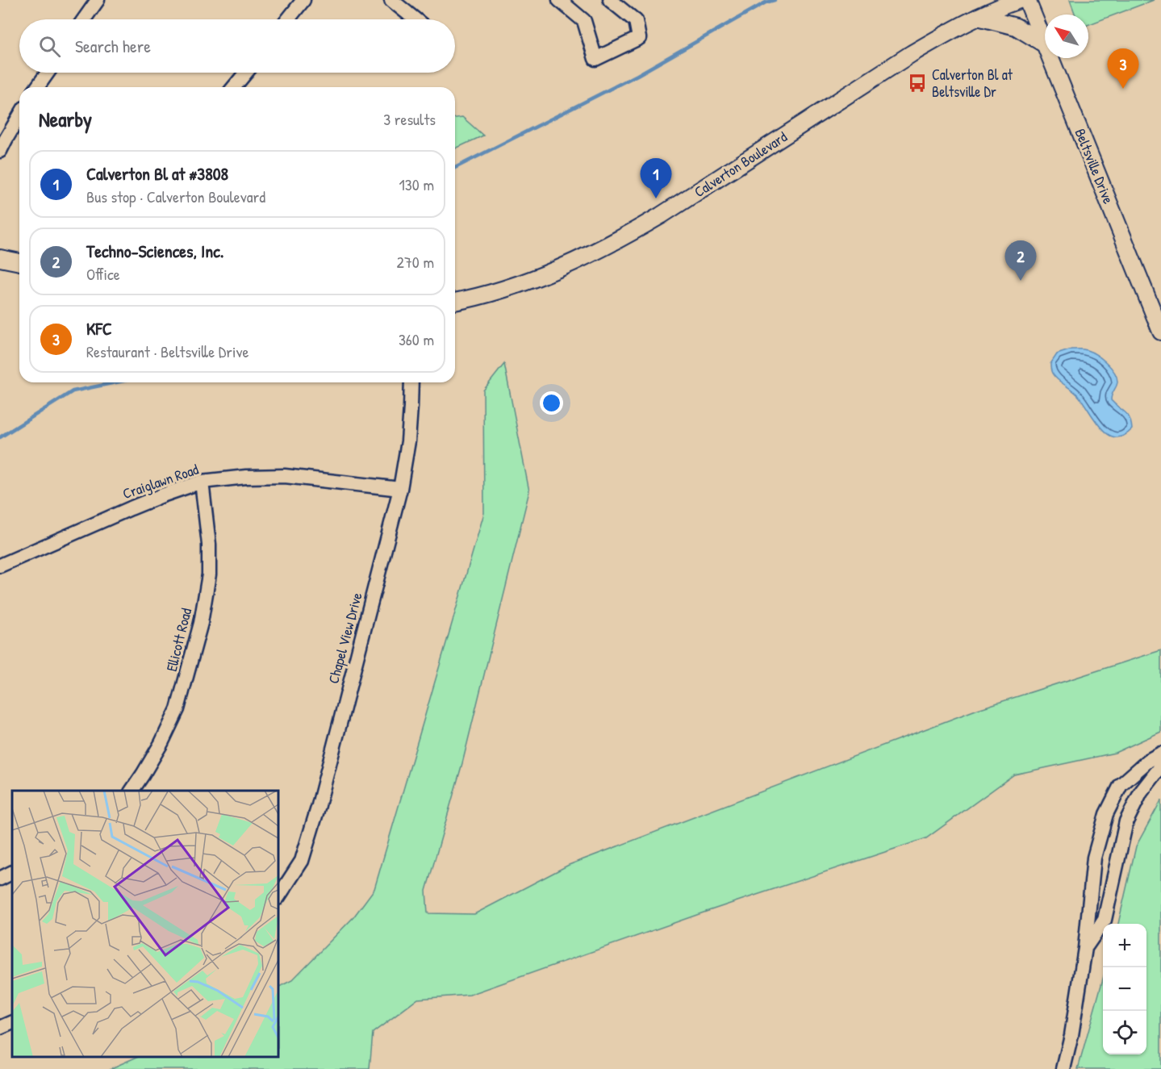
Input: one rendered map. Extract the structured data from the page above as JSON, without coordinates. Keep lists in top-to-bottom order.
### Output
{
  "streets": {
    "street": [
      "Calverton Boulevard",
      "Beltsville Drive",
      "Craiglawn Road",
      "Chapel View Drive",
      "Ellicott Road"
    ]
  },
  "crossings": [
    ["Craiglawn Road", "Chapel View Drive"],
    ["Craiglawn Road", "Ellicott Road"]
  ],
  "places": {
    "bus stop": ["Calverton Bl at Beltsville Dr"]
  },
  "north": "top left",
  "page": {
    "search": "Search here",
    "pins": ["3", "1", "2"],
    "heading": ["Nearby", "3 results"],
    "list": [
      {
        "mark": "1",
        "name": "Calverton Bl at #3808",
        "note": "Bus stop · Calverton Boulevard",
        "value": "130 m"
      },
      {
        "mark": "2",
        "name": "Techno-Sciences, Inc.",
        "note": "Office",
        "value": "270 m"
      },
      {
        "mark": "3",
        "name": "KFC",
        "note": "Restaurant · Beltsville Drive",
        "value": "360 m"
      }
    ],
    "map_buttons": ["+", "−"]
  }
}
